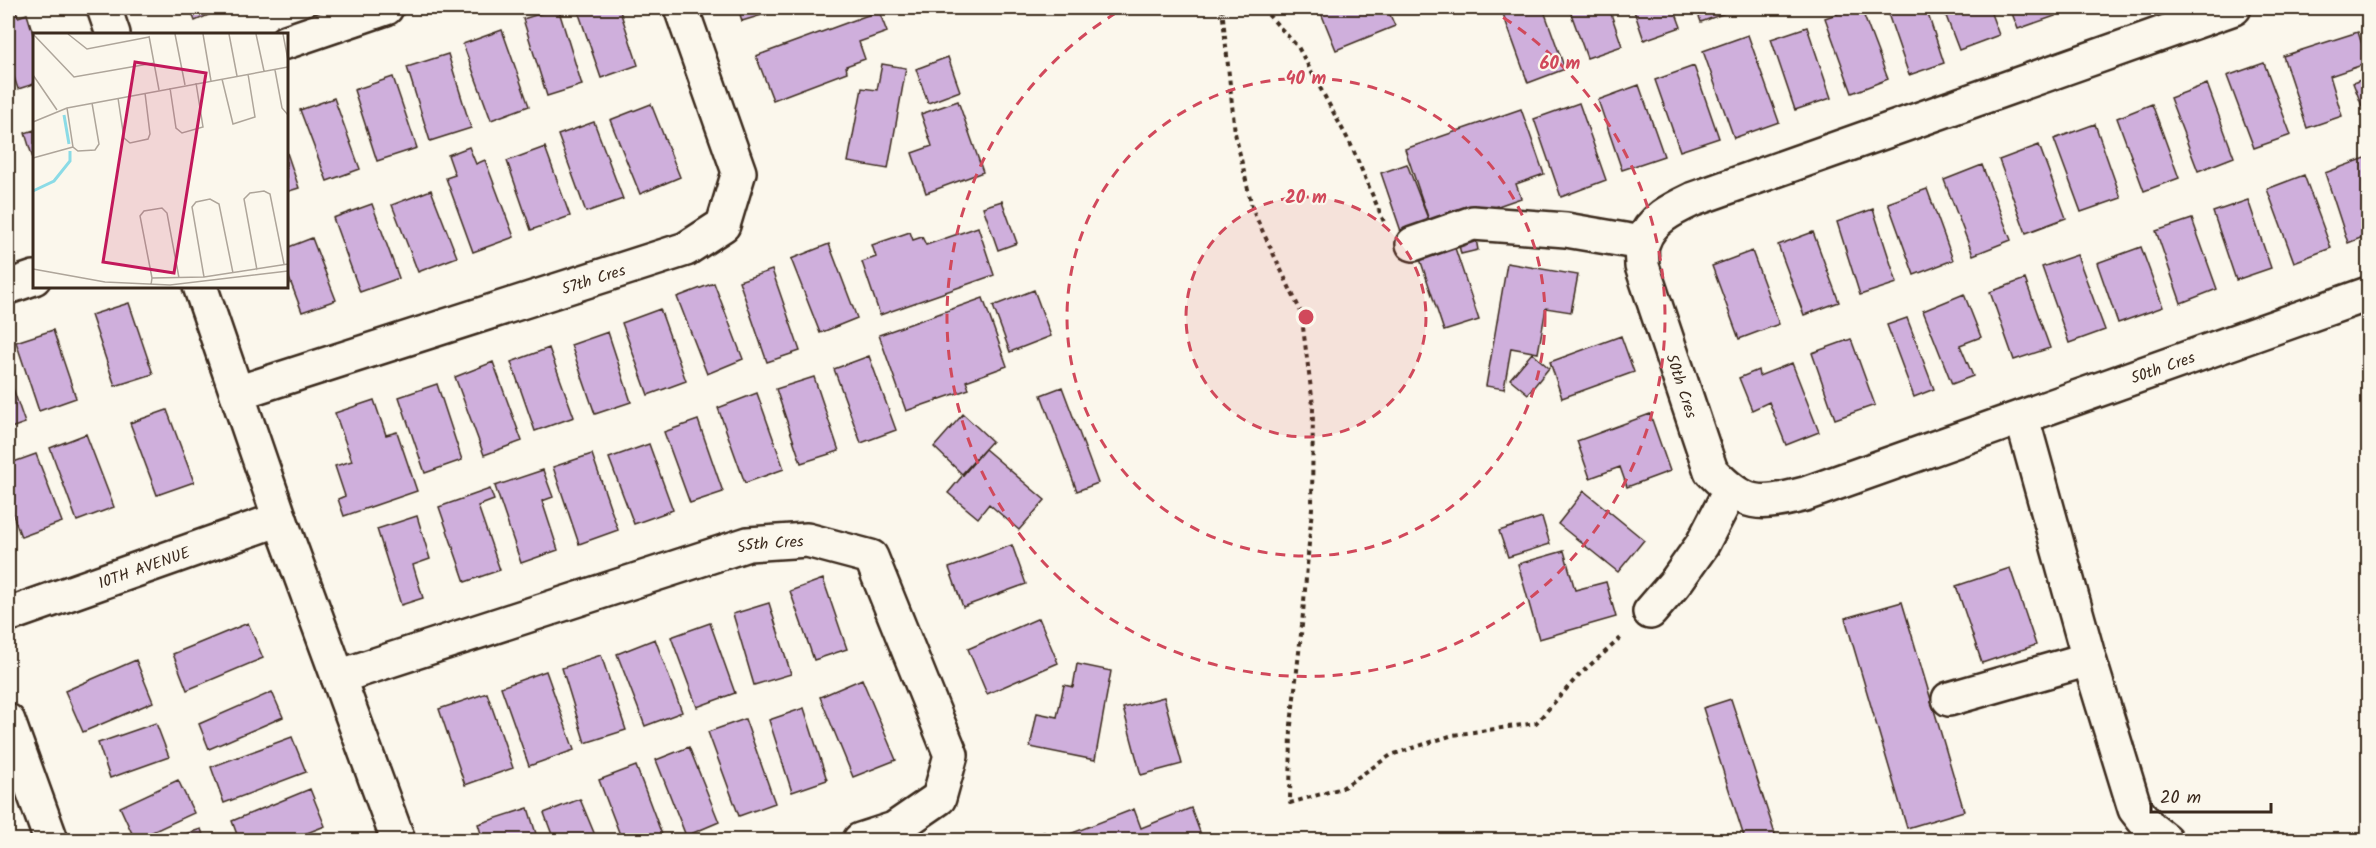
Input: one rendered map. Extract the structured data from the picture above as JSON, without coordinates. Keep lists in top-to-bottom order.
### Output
{
  "streets": {
    "street": [
      "57th Cres",
      "50th Cres",
      "55th Cres",
      "10TH AVENUE"
    ]
  },
  "scale_bar": "20 m",
  "rings": ["60 m", "40 m", "20 m"]
}
